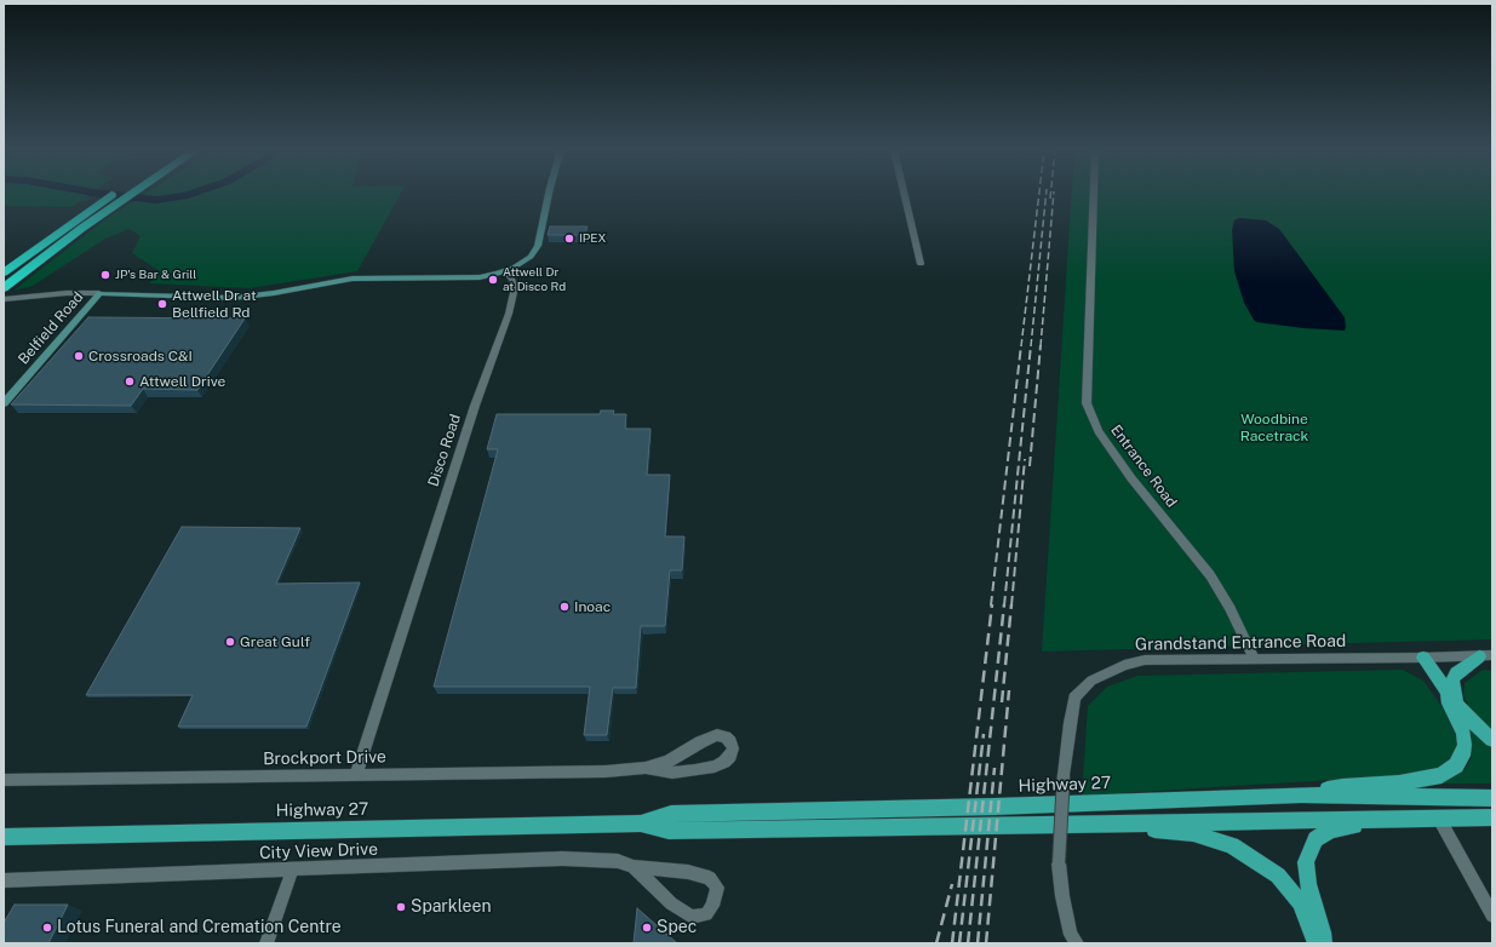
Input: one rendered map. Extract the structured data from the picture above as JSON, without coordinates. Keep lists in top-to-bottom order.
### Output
{
  "streets": {
    "main road": ["Belfield Road", "Highway 27"],
    "street": [
      "Disco Road",
      "Entrance Road",
      "Grandstand Entrance Road",
      "Brockport Drive",
      "City View Drive"
    ]
  },
  "crossings": [
    ["Disco Road", "Brockport Drive"],
    ["Entrance Road", "Grandstand Entrance Road"]
  ],
  "parks": ["Woodbine Racetrack"],
  "places": [
    "IPEX",
    "JP's Bar & Grill",
    "Attwell Dr at Disco Rd",
    "Attwell Dr at Bellfield Rd",
    "Crossroads C&I",
    "Attwell Drive",
    "Inoac",
    "Great Gulf",
    "Sparkleen",
    "Lotus Funeral and Cremation Centre",
    "Spec"
  ]
}
